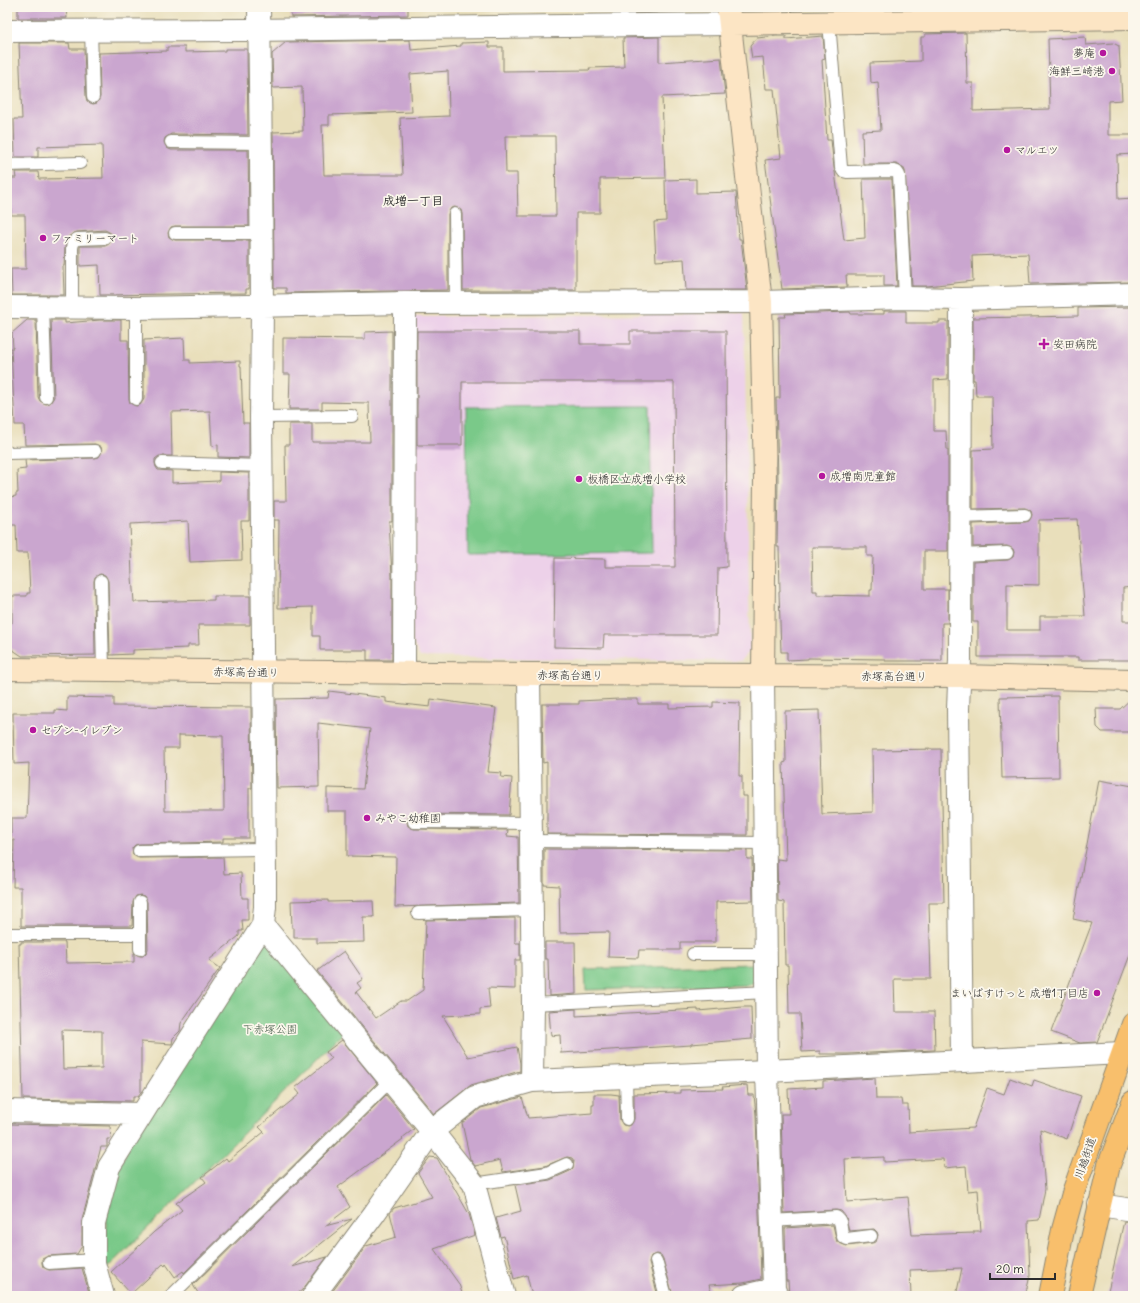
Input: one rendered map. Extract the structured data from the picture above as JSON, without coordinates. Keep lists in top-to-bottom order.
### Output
{
  "streets": {
    "highway": ["川越街道"],
    "street": ["赤塚高台通り"]
  },
  "districts": ["成増一丁目"],
  "parks": ["下赤塚公園"],
  "places": {
    "other": [
      "夢庵",
      "海鮮三崎港",
      "マルエツ",
      "ファミリーマート",
      "成増南児童館",
      "板橋区立成増小学校",
      "セブン-イレブン",
      "みやこ幼稚園",
      "まいばすけっと 成増1丁目店"
    ],
    "health": ["安田病院"]
  },
  "scale_bar": "20 m"
}
